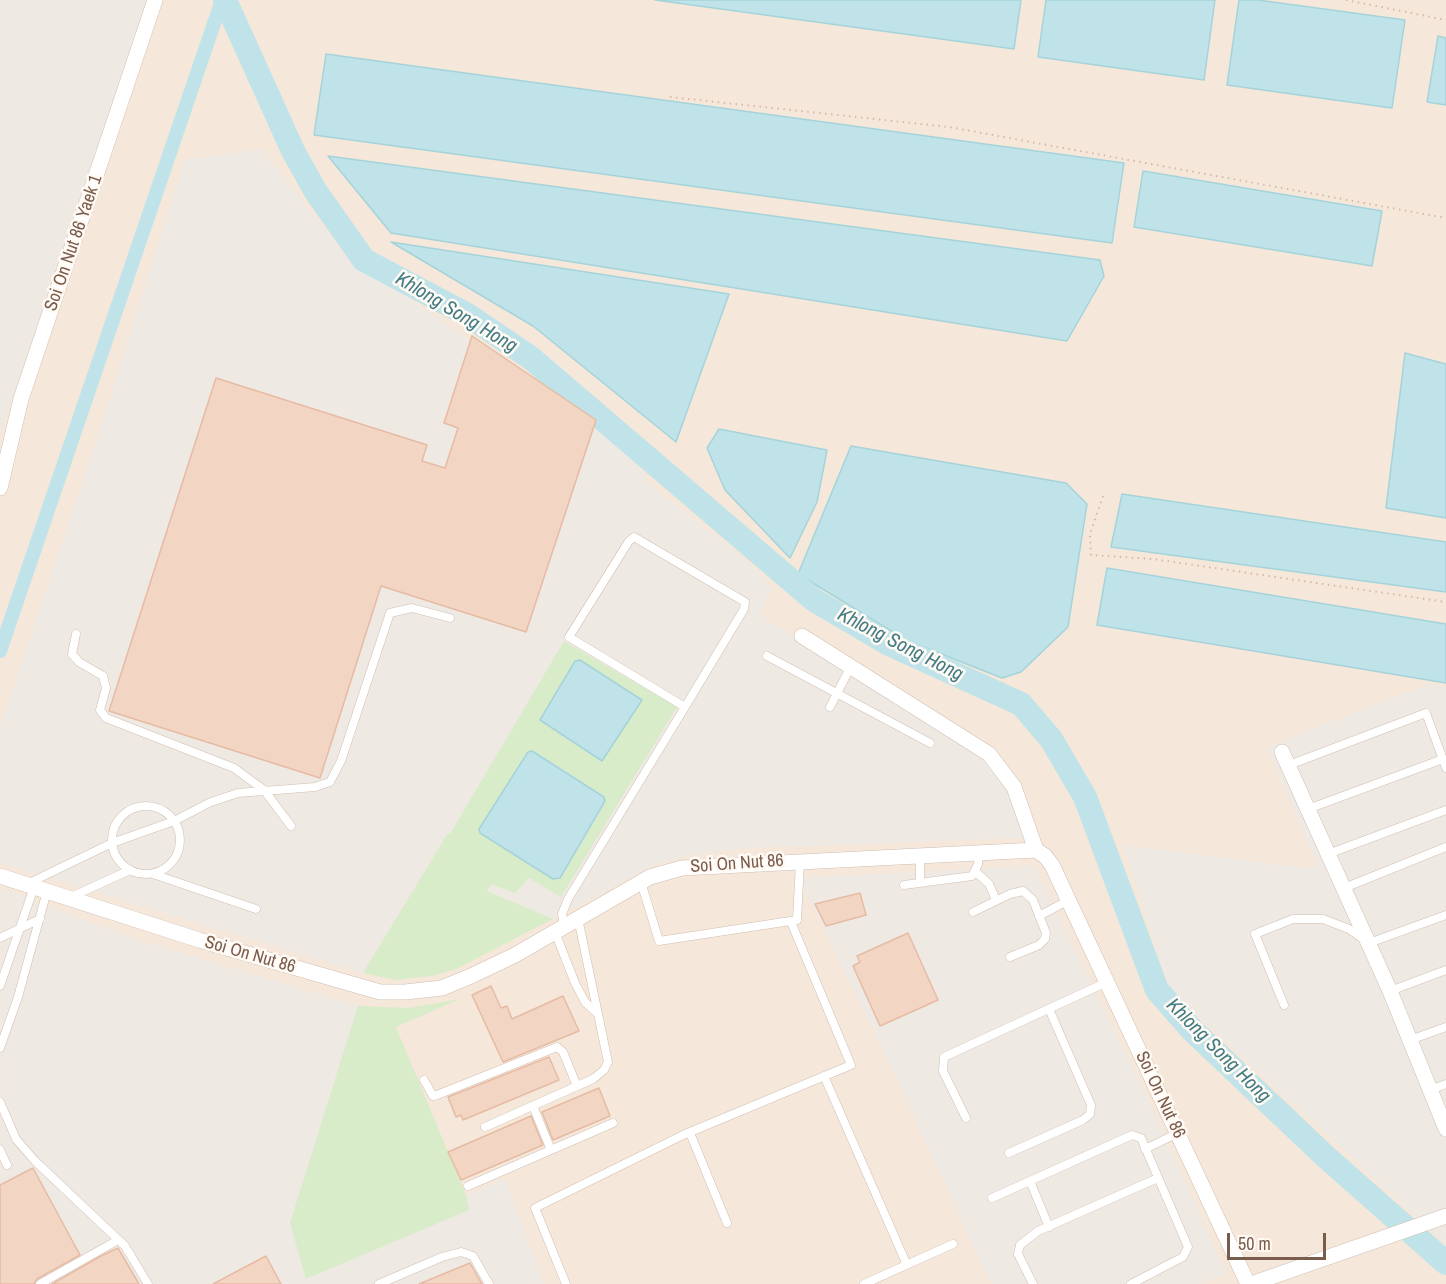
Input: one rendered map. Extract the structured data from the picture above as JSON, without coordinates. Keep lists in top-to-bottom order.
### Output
{
  "streets": {
    "street": ["Soi On Nut 86 Yaek 1", "Soi On Nut 86"]
  },
  "water": ["Khlong Song Hong"],
  "scale_bar": "50 m"
}
